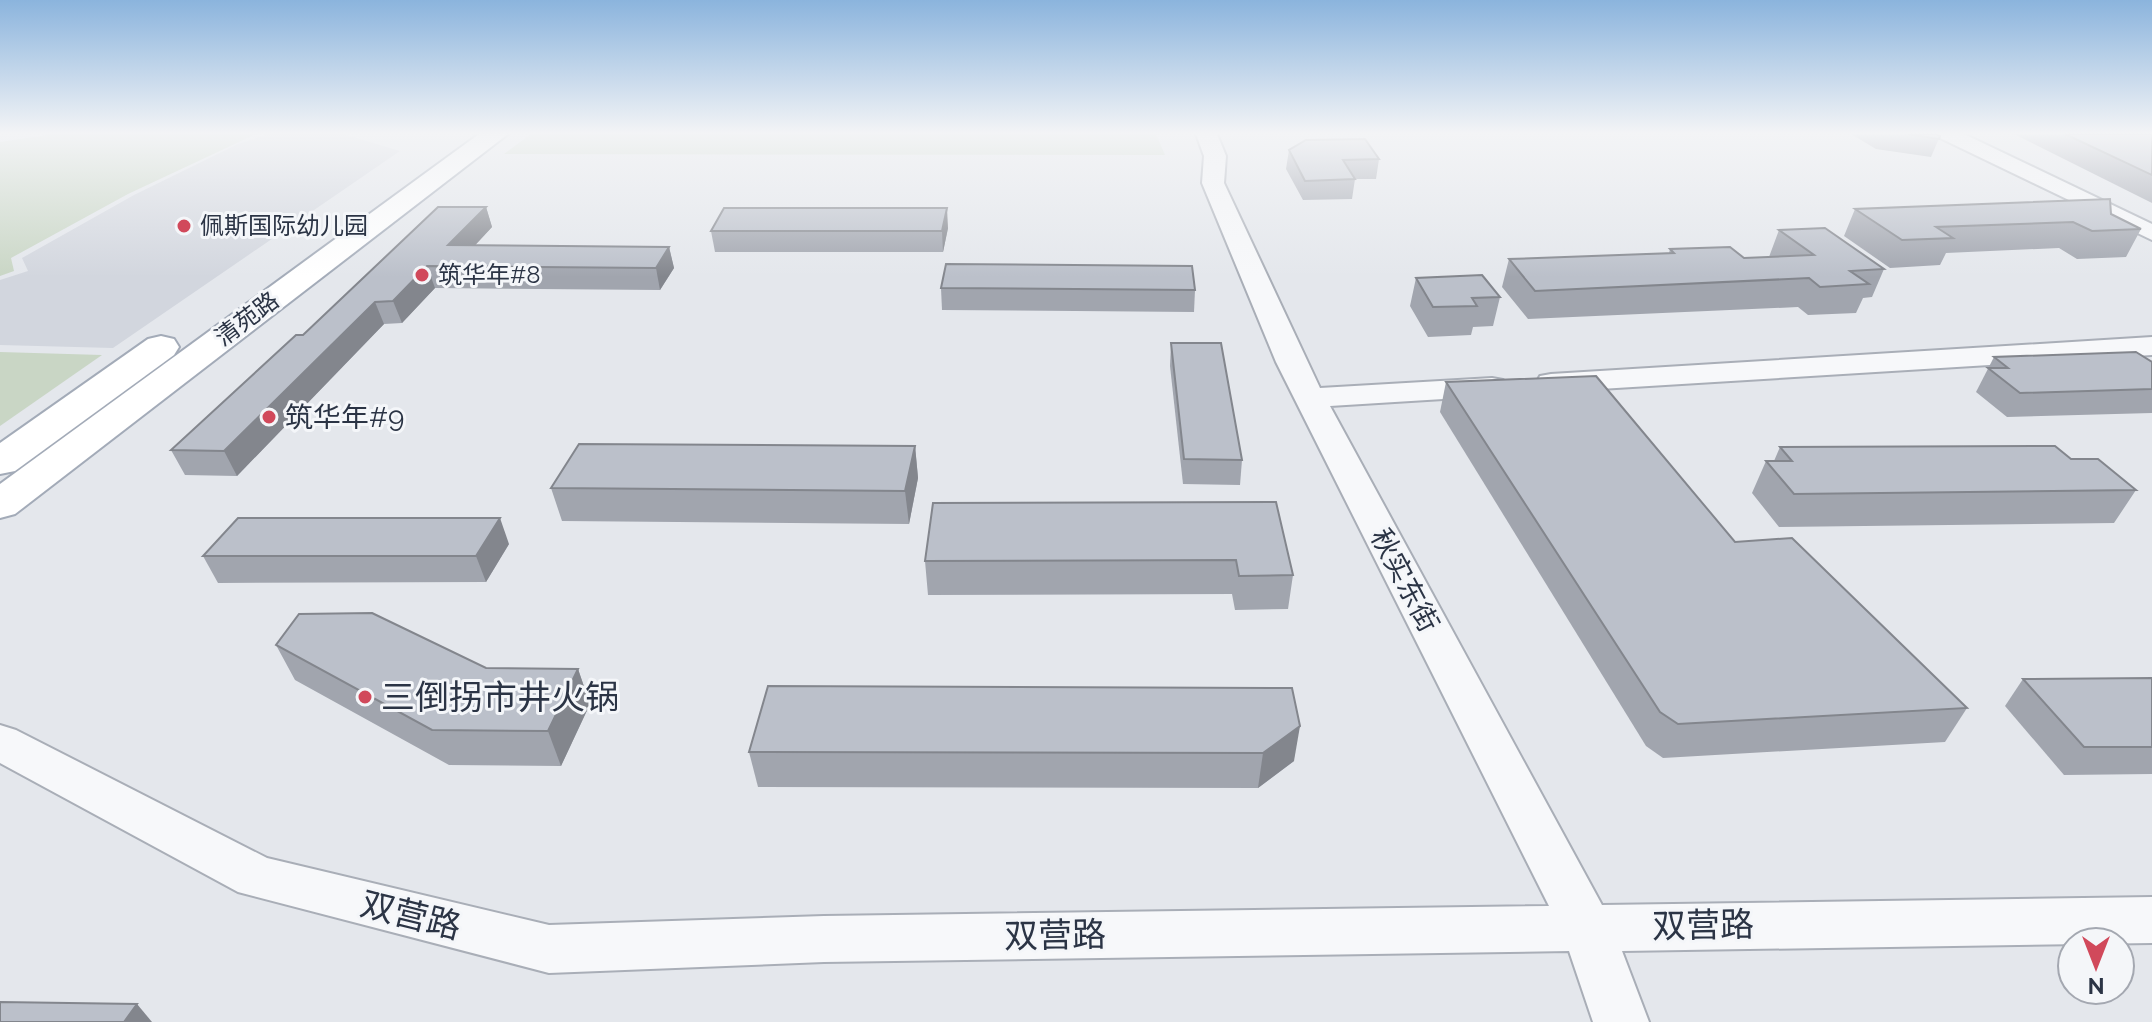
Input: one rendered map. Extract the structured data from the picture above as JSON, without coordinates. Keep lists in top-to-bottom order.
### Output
{
  "streets": {
    "main road": ["清苑路"],
    "street": ["秋实东街", "双营路"]
  },
  "crossings": [
    ["秋实东街", "双营路"]
  ],
  "places": [
    "佩斯国际幼儿园",
    "筑华年#8",
    "筑华年#9",
    "三倒拐市井火锅"
  ],
  "north": "bottom"
}
